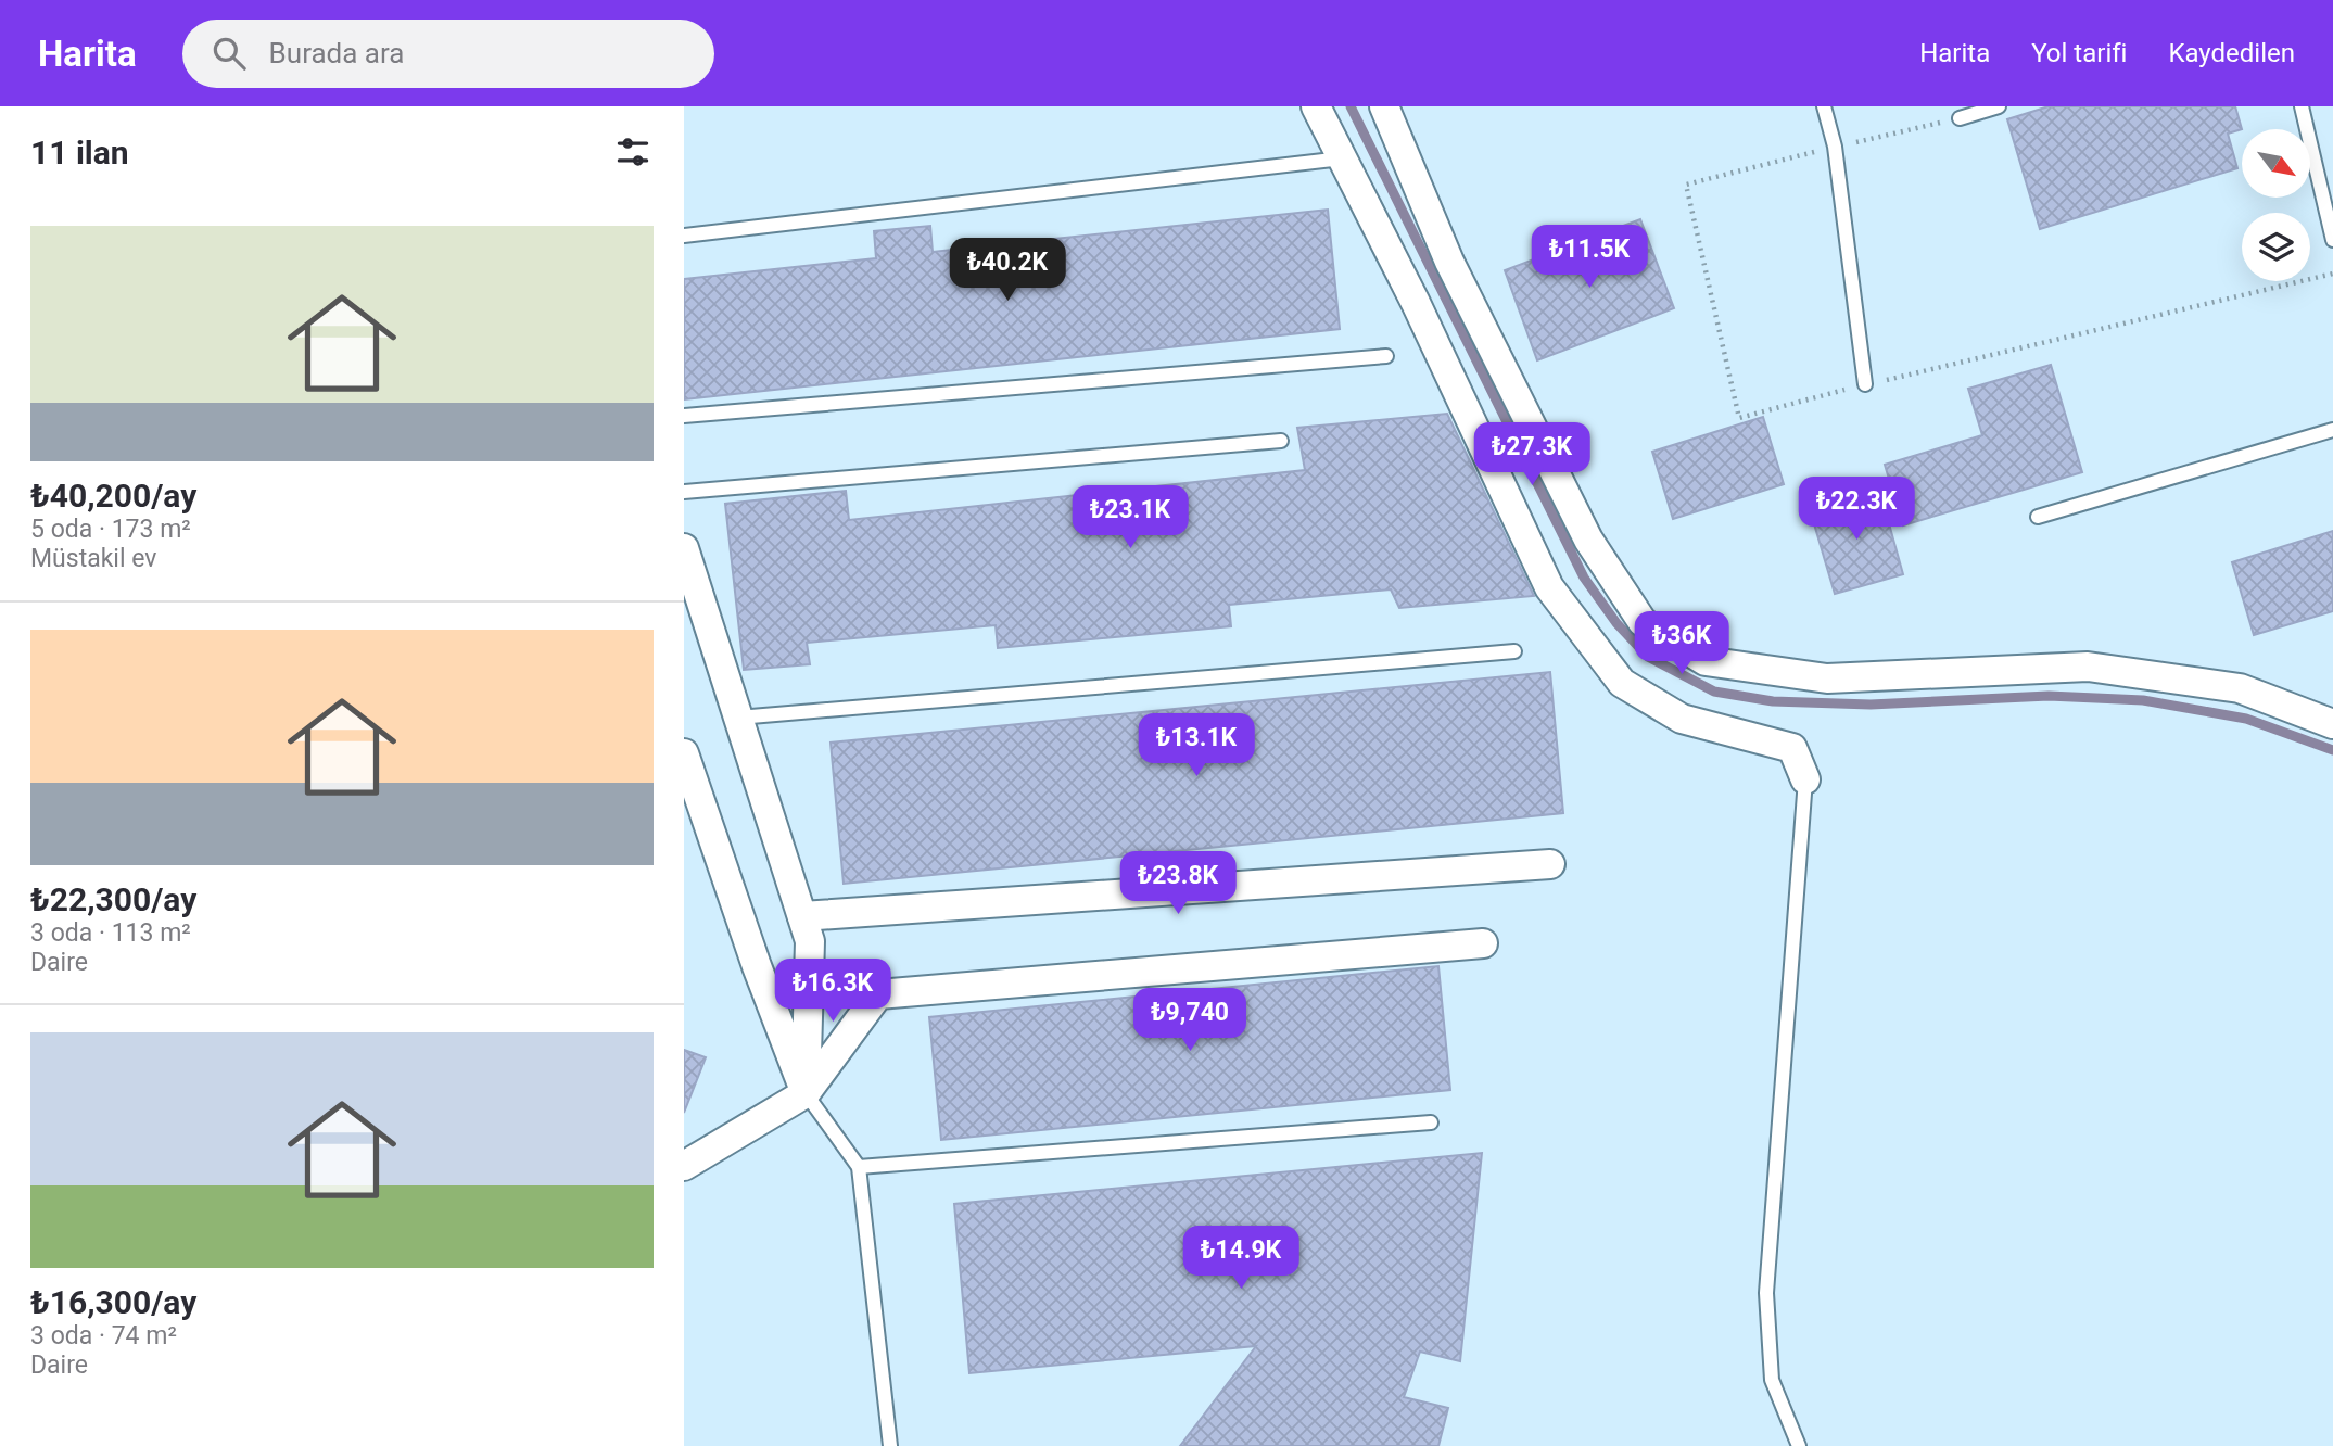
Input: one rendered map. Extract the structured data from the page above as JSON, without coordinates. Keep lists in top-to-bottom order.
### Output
{
  "north": "bottom right",
  "page": {
    "header": "Harita",
    "search": "Burada ara",
    "nav": ["Harita", "Yol tarifi", "Kaydedilen"],
    "heading": "11 ilan",
    "list": [
      {
        "name": "₺40,200/ay",
        "note": "5 oda · 173 m² · Müstakil ev"
      },
      {
        "name": "₺22,300/ay",
        "note": "3 oda · 113 m² · Daire"
      },
      {
        "name": "₺16,300/ay",
        "note": "3 oda · 74 m² · Daire"
      }
    ],
    "price": [
      "₺11.5K",
      "₺40.2K",
      "₺27.3K",
      "₺22.3K",
      "₺23.1K",
      "₺36K",
      "₺13.1K",
      "₺23.8K",
      "₺16.3K",
      "₺9,740",
      "₺14.9K"
    ]
  }
}
